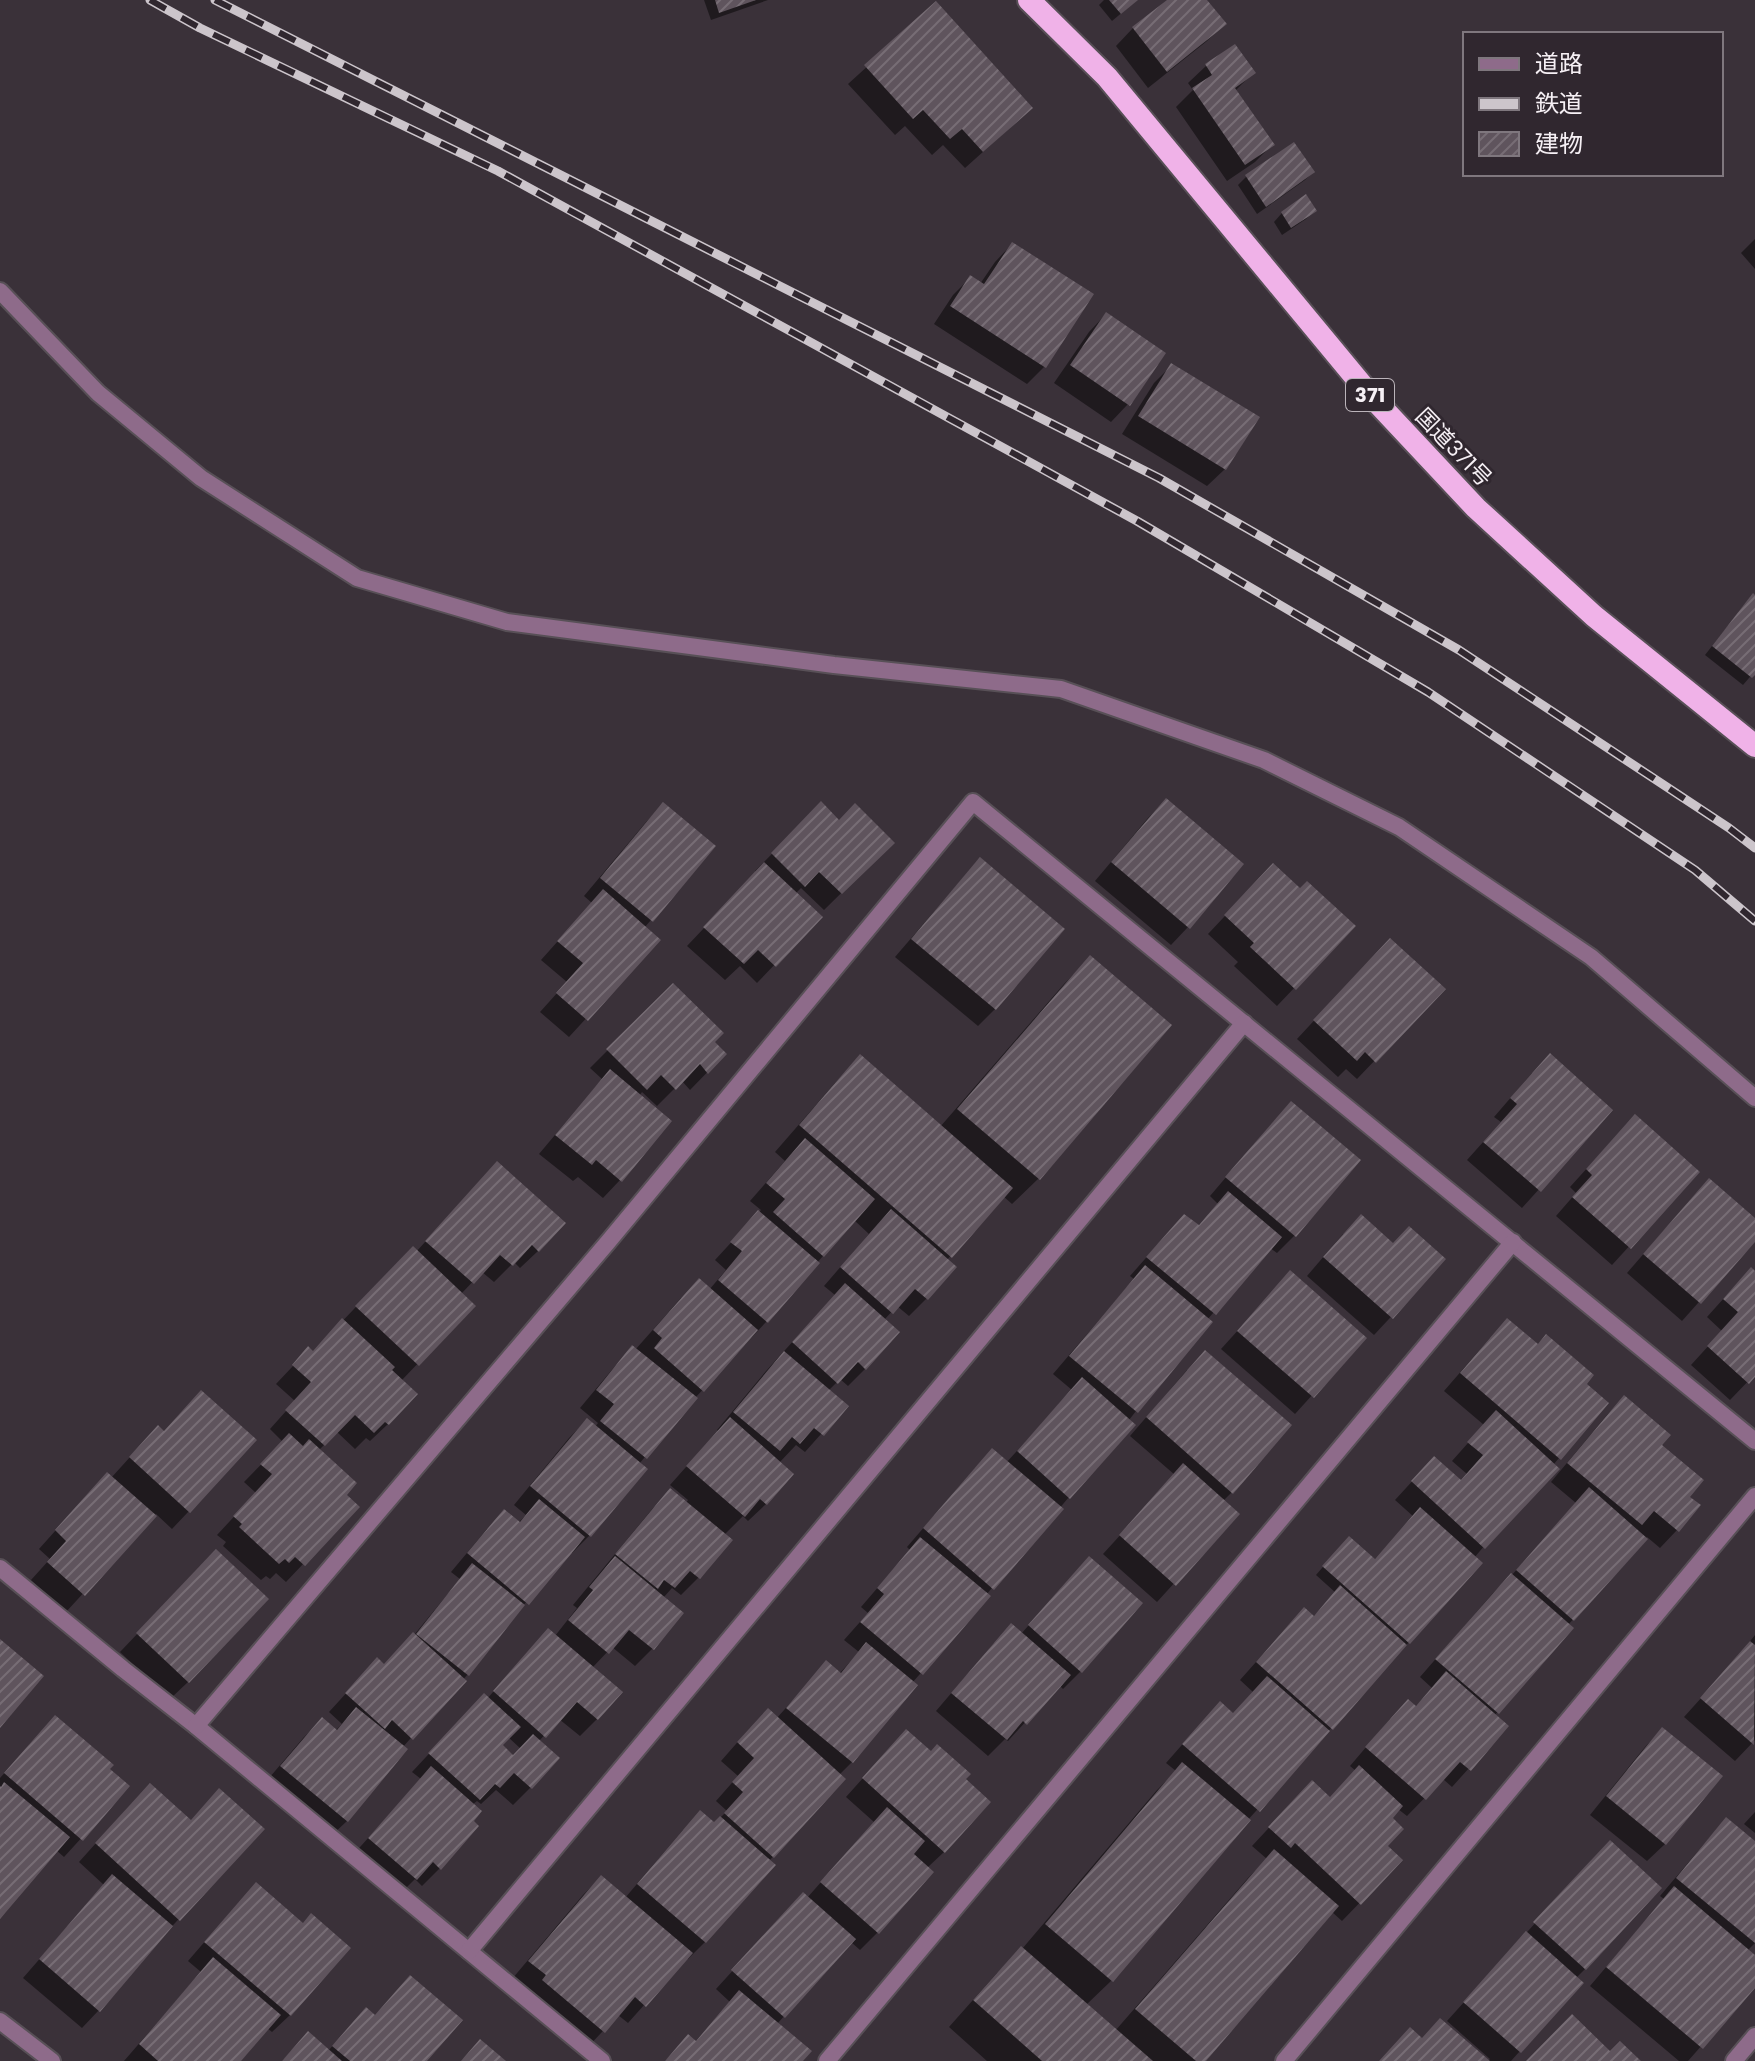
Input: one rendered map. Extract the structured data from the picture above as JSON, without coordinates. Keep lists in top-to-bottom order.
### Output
{
  "streets": {
    "highway": ["371", "国道371号"]
  },
  "legend": ["道路", "鉄道", "建物"]
}
